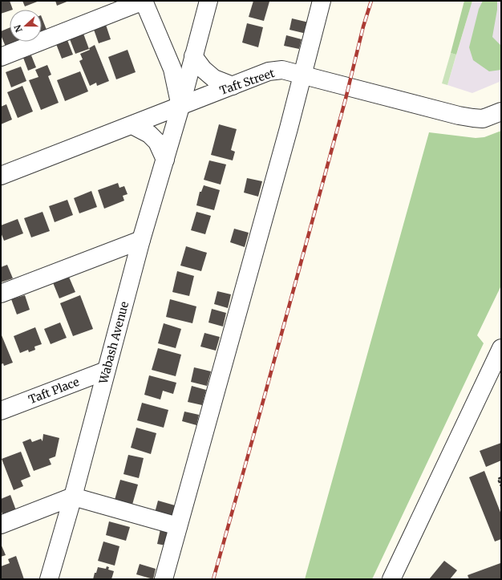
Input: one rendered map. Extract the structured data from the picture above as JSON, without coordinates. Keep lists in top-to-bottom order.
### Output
{
  "streets": {
    "street": ["Taft Street", "Wabash Avenue", "Taft Place"]
  },
  "crossings": [
    ["Taft Street", "Wabash Avenue"],
    ["Wabash Avenue", "Taft Place"]
  ],
  "north": "left"
}
